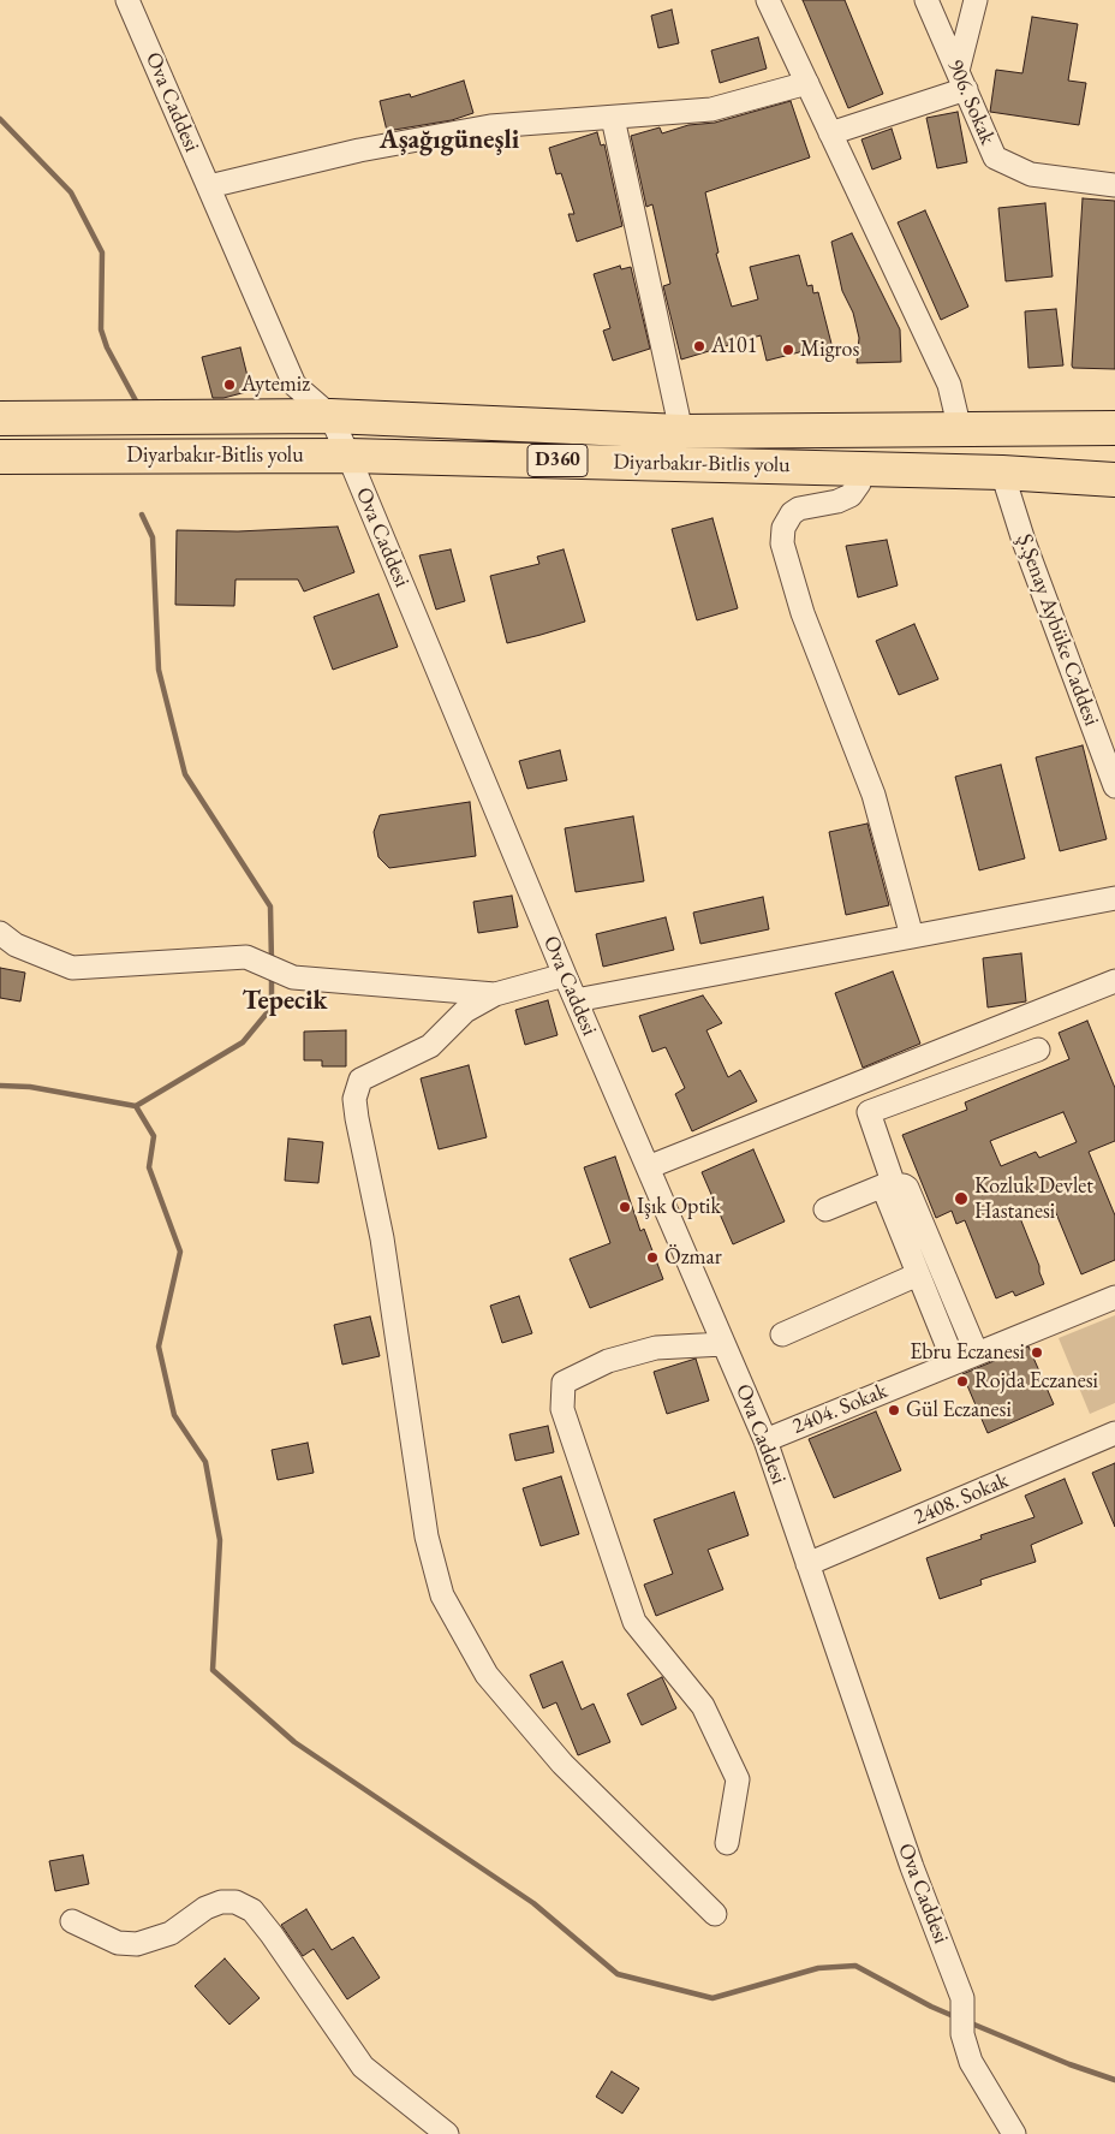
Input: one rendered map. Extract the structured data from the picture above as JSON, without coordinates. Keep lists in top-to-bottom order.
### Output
{
  "streets": {
    "highway": ["Diyarbakır-Bitlis yolu", "D360"],
    "street": [
      "Ova Caddesi",
      "906. Sokak",
      "Ş.Şenay Aybüke Caddesi",
      "2404. Sokak",
      "2408. Sokak"
    ]
  },
  "crossings": [
    ["Ova Caddesi", "Diyarbakır-Bitlis yolu"],
    ["Ova Caddesi", "2404. Sokak"],
    ["Ova Caddesi", "2408. Sokak"],
    ["Diyarbakır-Bitlis yolu", "Ş.Şenay Aybüke Caddesi"]
  ],
  "districts": ["Aşağıgüneşli", "Tepecik"],
  "places": [
    "A101",
    "Migros",
    "Aytemiz",
    "Kozluk Devlet Hastanesi",
    "Işık Optik",
    "Özmar",
    "Ebru Eczanesi",
    "Rojda Eczanesi",
    "Gül Eczanesi"
  ]
}
